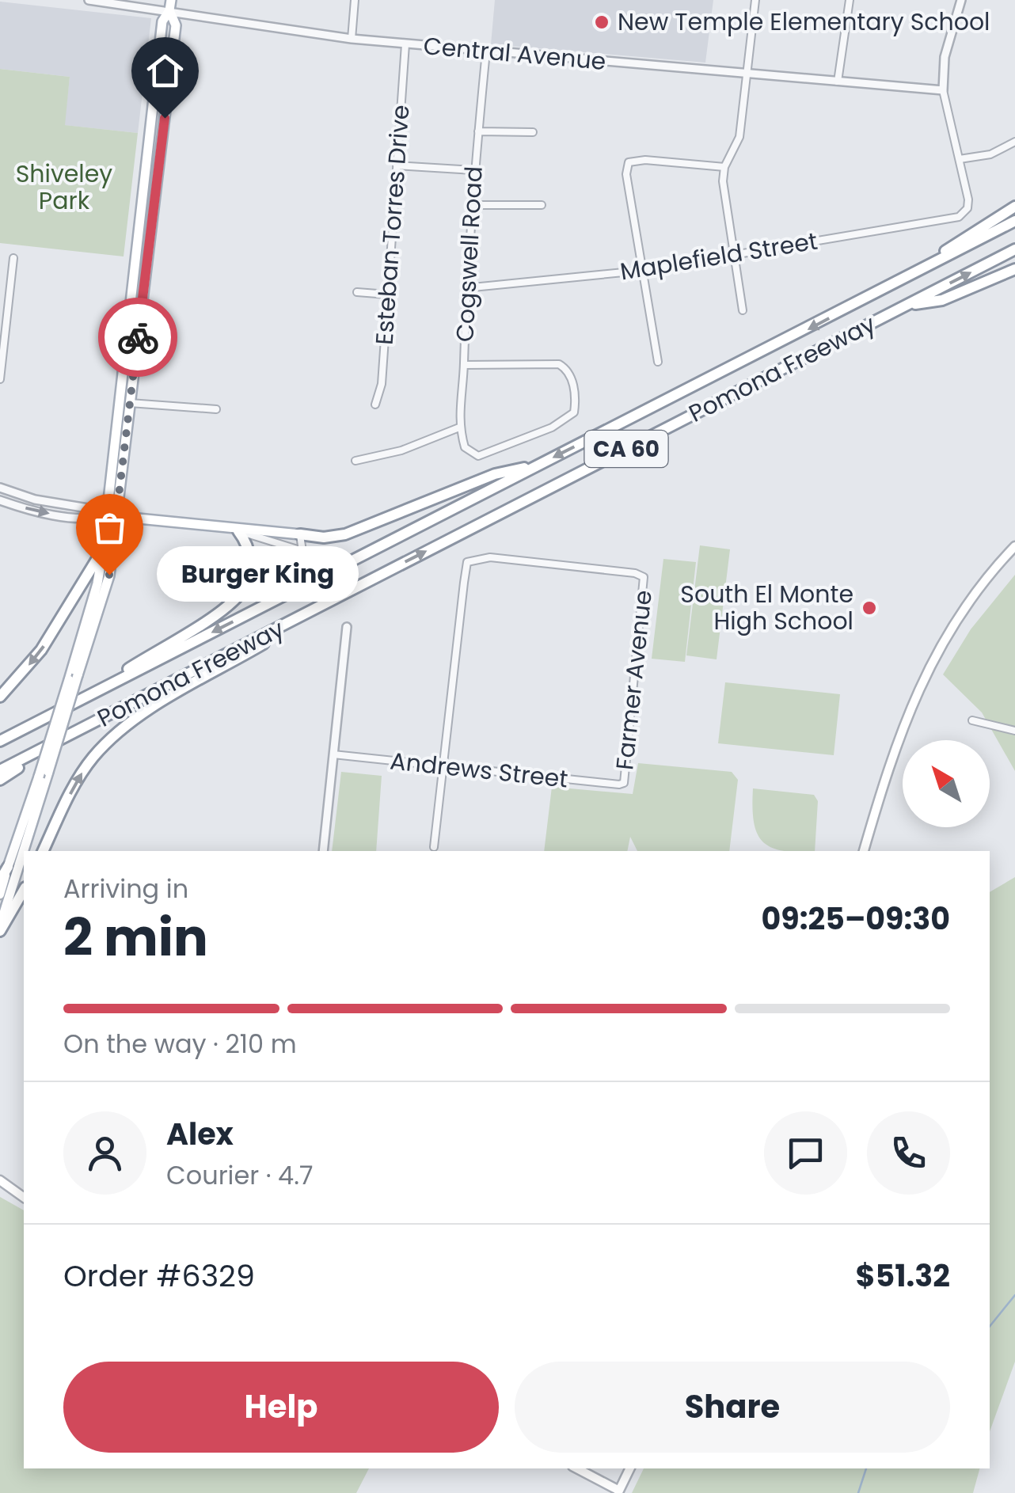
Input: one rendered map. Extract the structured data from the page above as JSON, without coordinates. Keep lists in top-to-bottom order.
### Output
{
  "streets": {
    "highway": ["Pomona Freeway", "CA 60"],
    "street": [
      "Central Avenue",
      "Esteban Torres Drive",
      "Cogswell Road",
      "Maplefield Street",
      "Farmer Avenue",
      "Andrews Street"
    ]
  },
  "crossings": [
    ["Central Avenue", "Esteban Torres Drive"],
    ["Central Avenue", "Cogswell Road"],
    ["Cogswell Road", "Maplefield Street"],
    ["Farmer Avenue", "Andrews Street"]
  ],
  "parks": ["Shiveley Park"],
  "places": ["New Temple Elementary School", "Burger King", "South El Monte High School"],
  "north": "top left",
  "page": {
    "bubble": "Burger King",
    "heading": ["2 min", "Arriving in", "09:25–09:30"],
    "panel": [
      "Alex",
      "Courier · 4.7",
      "Order #6329",
      "$51.32"
    ],
    "bar": "On the way · 210 m",
    "buttons": ["Help", "Share"]
  }
}
